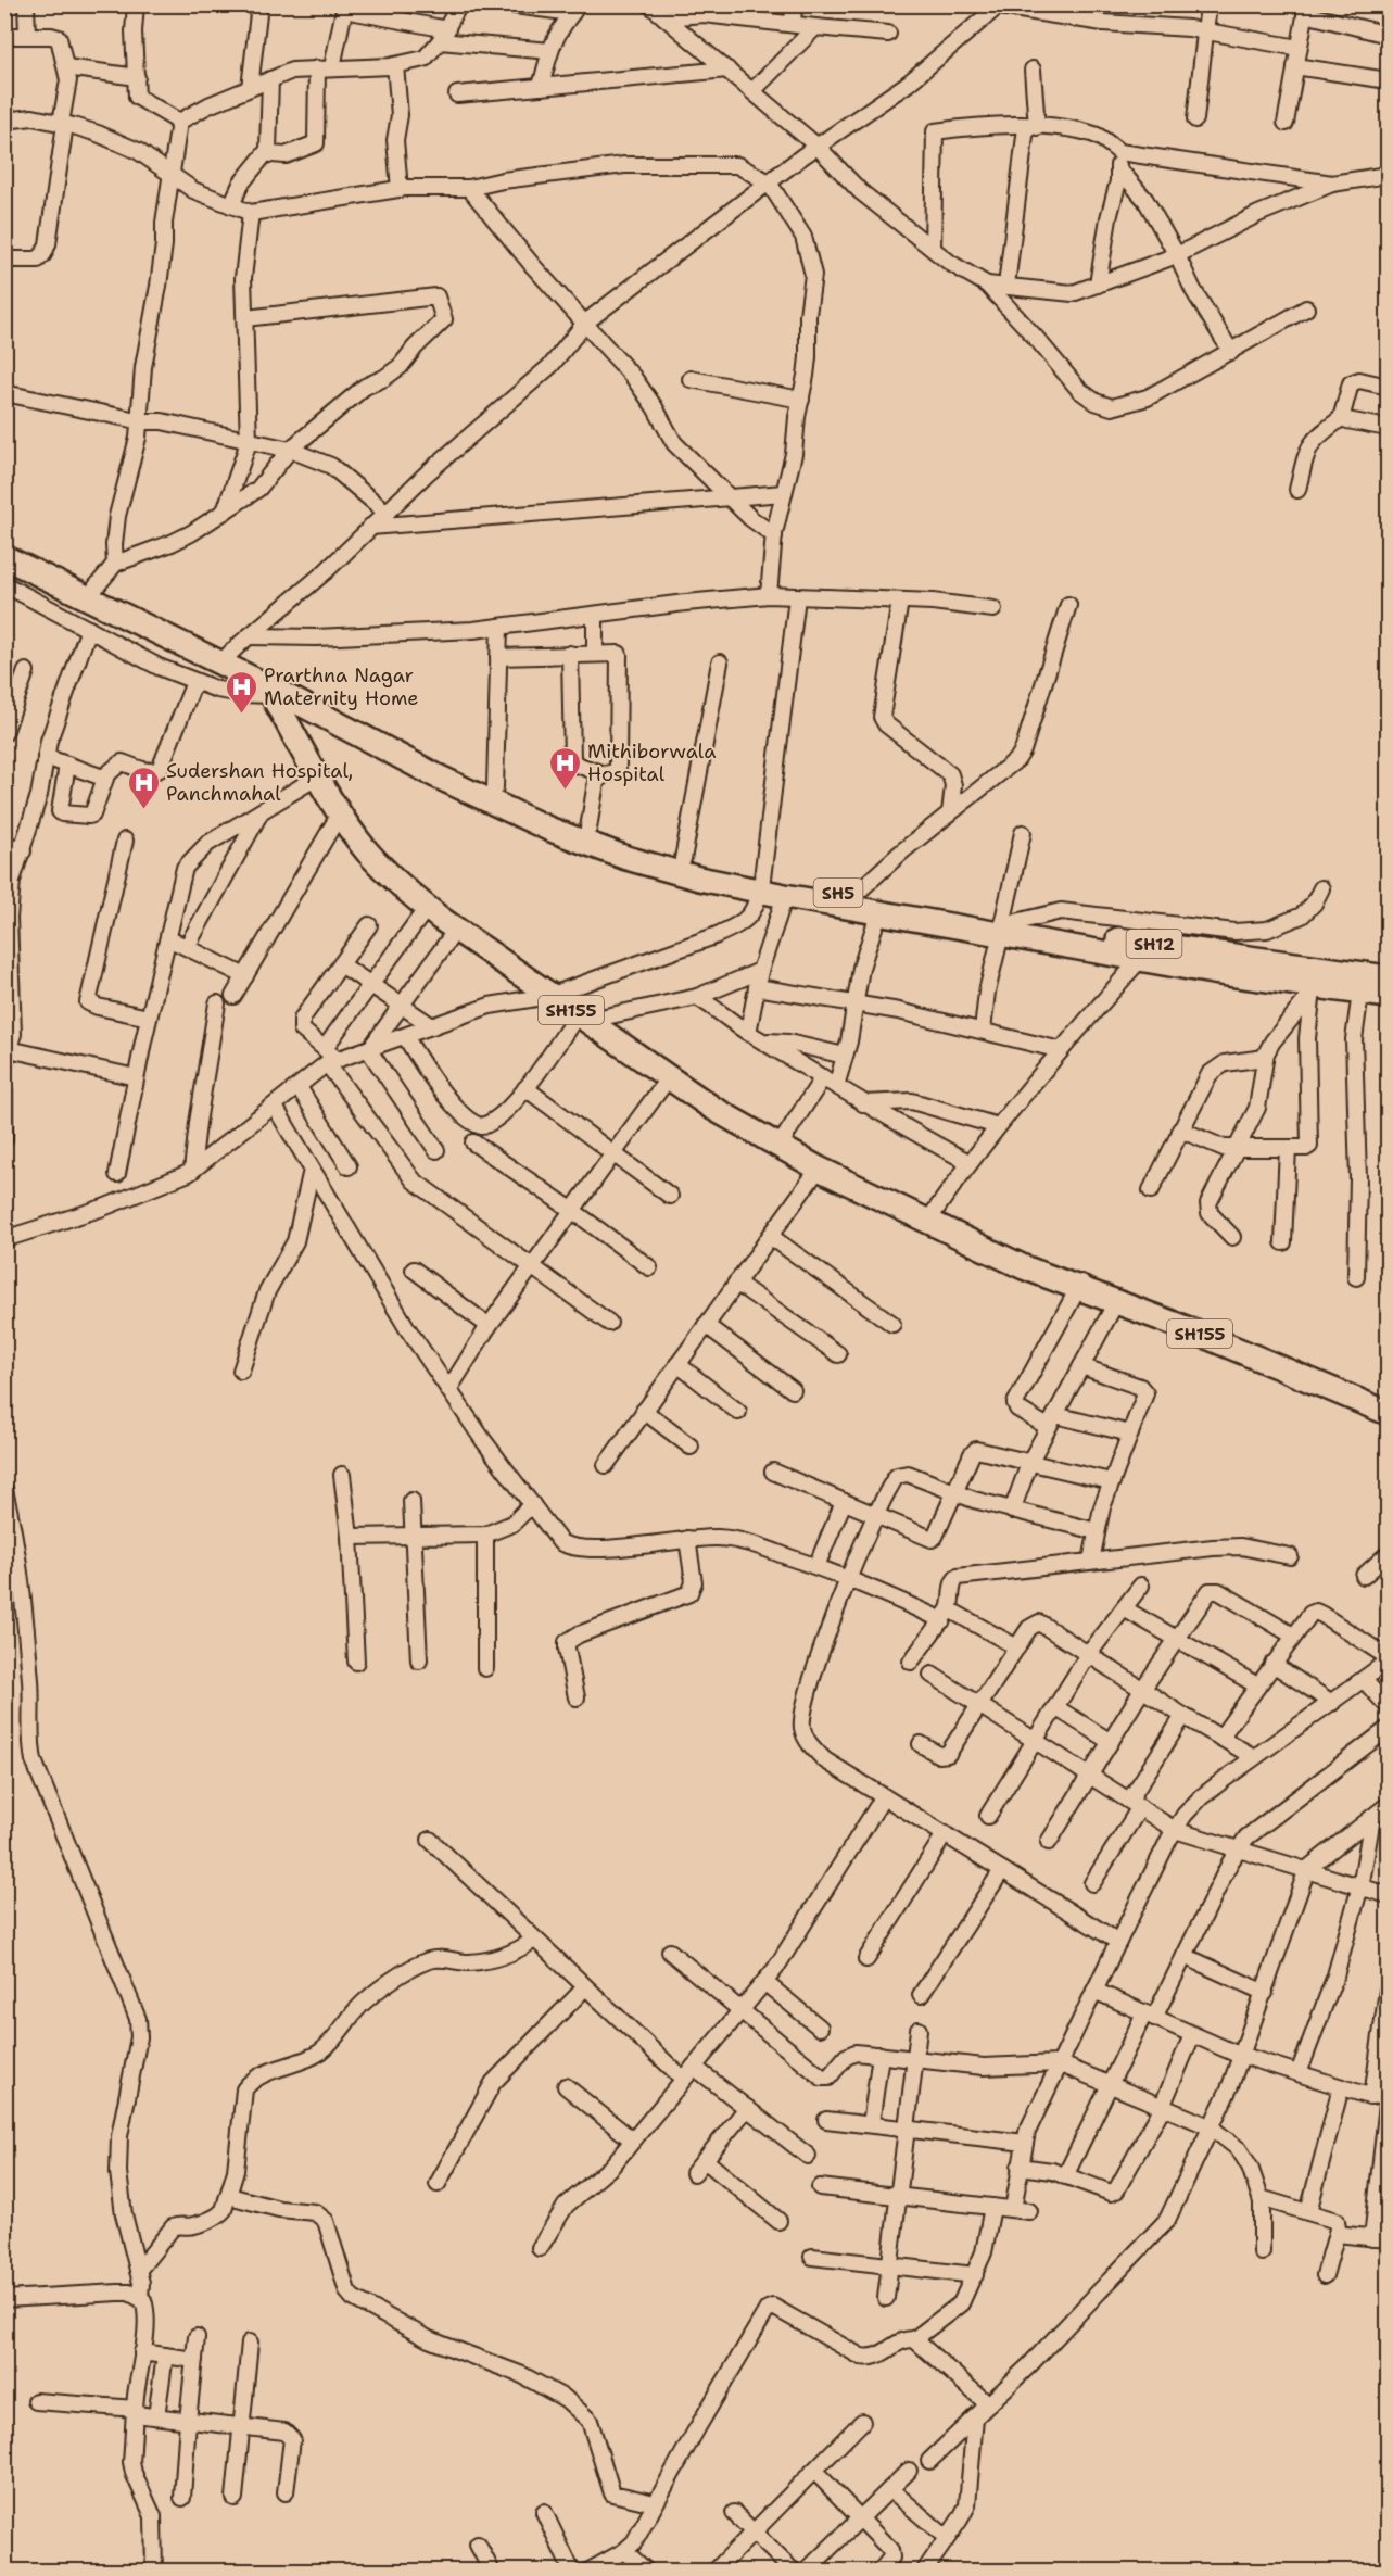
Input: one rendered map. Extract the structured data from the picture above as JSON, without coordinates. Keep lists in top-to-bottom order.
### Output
{
  "streets": {
    "main road": ["SH5", "SH12", "SH155"]
  },
  "crossings": [
    ["SH5", "SH12"],
    ["SH5", "SH155"]
  ],
  "places": {
    "hospital": ["Prarthna Nagar Maternity Home", "Mithiborwala Hospital", "Sudershan Hospital, Panchmahal"]
  }
}
